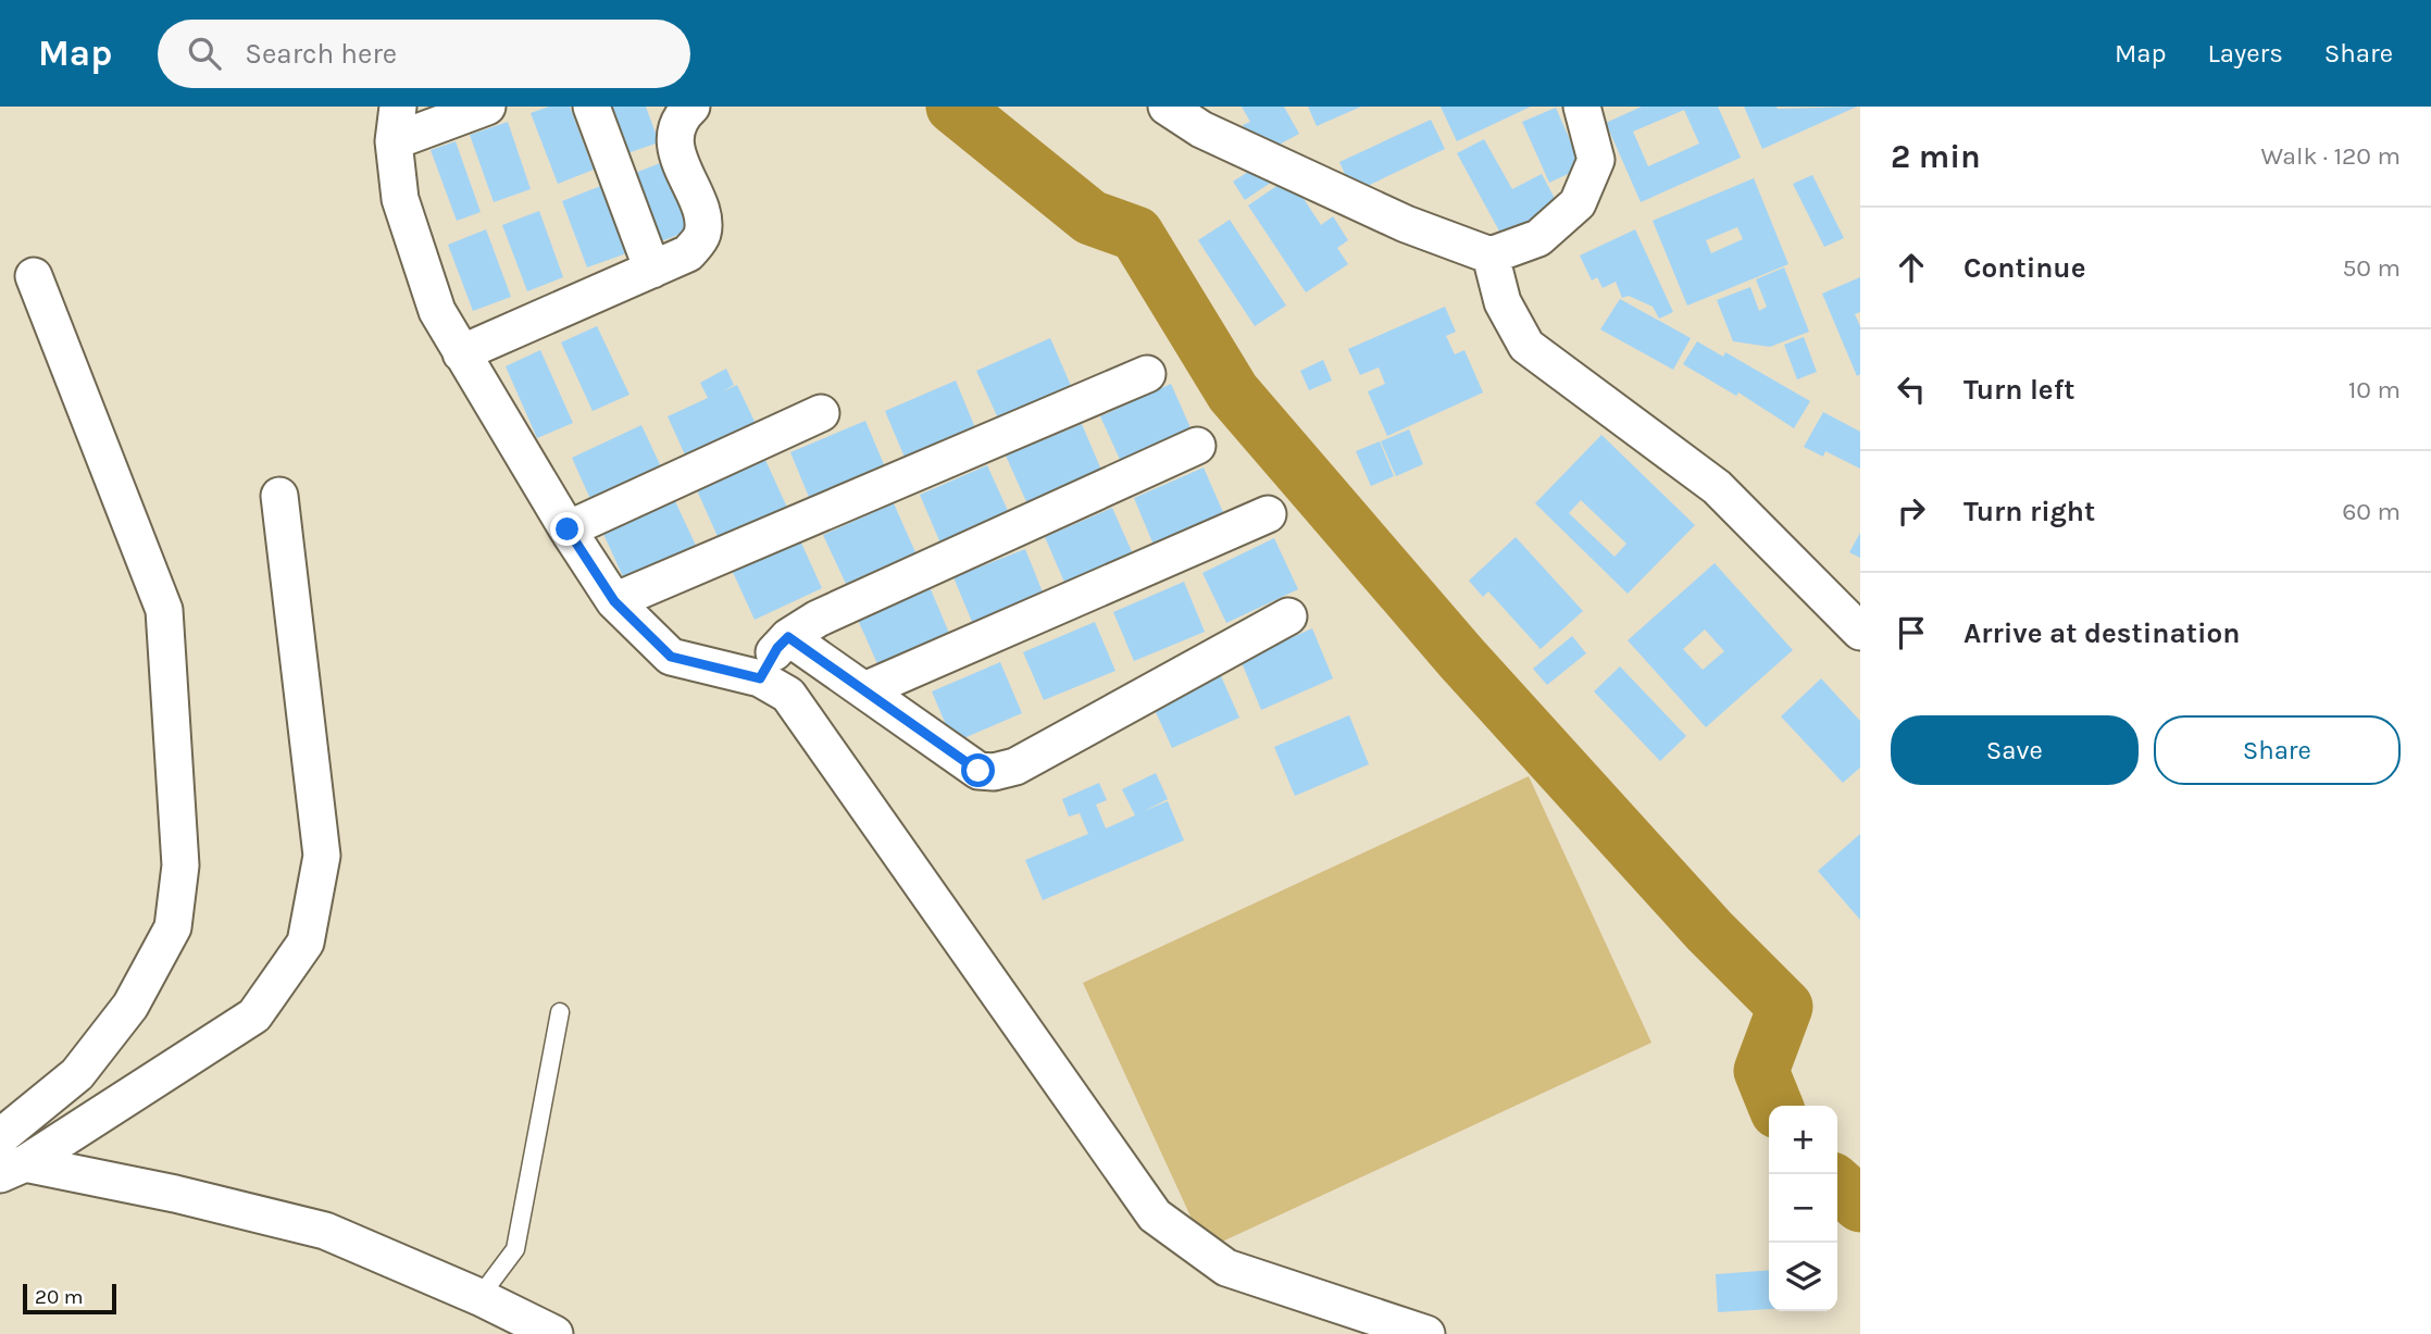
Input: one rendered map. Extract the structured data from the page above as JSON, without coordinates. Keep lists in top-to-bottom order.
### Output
{
  "scale_bar": "20 m",
  "page": {
    "header": "Map",
    "search": "Search here",
    "nav": ["Map", "Layers", "Share"],
    "heading": ["2 min", "Walk · 120 m"],
    "list": [
      ["Continue", "50 m"],
      ["Turn left", "10 m"],
      ["Turn right", "60 m"],
      "Arrive at destination"
    ],
    "buttons": ["Save", "Share"],
    "map_buttons": ["+", "−"],
    "scale": "20 m"
  }
}
